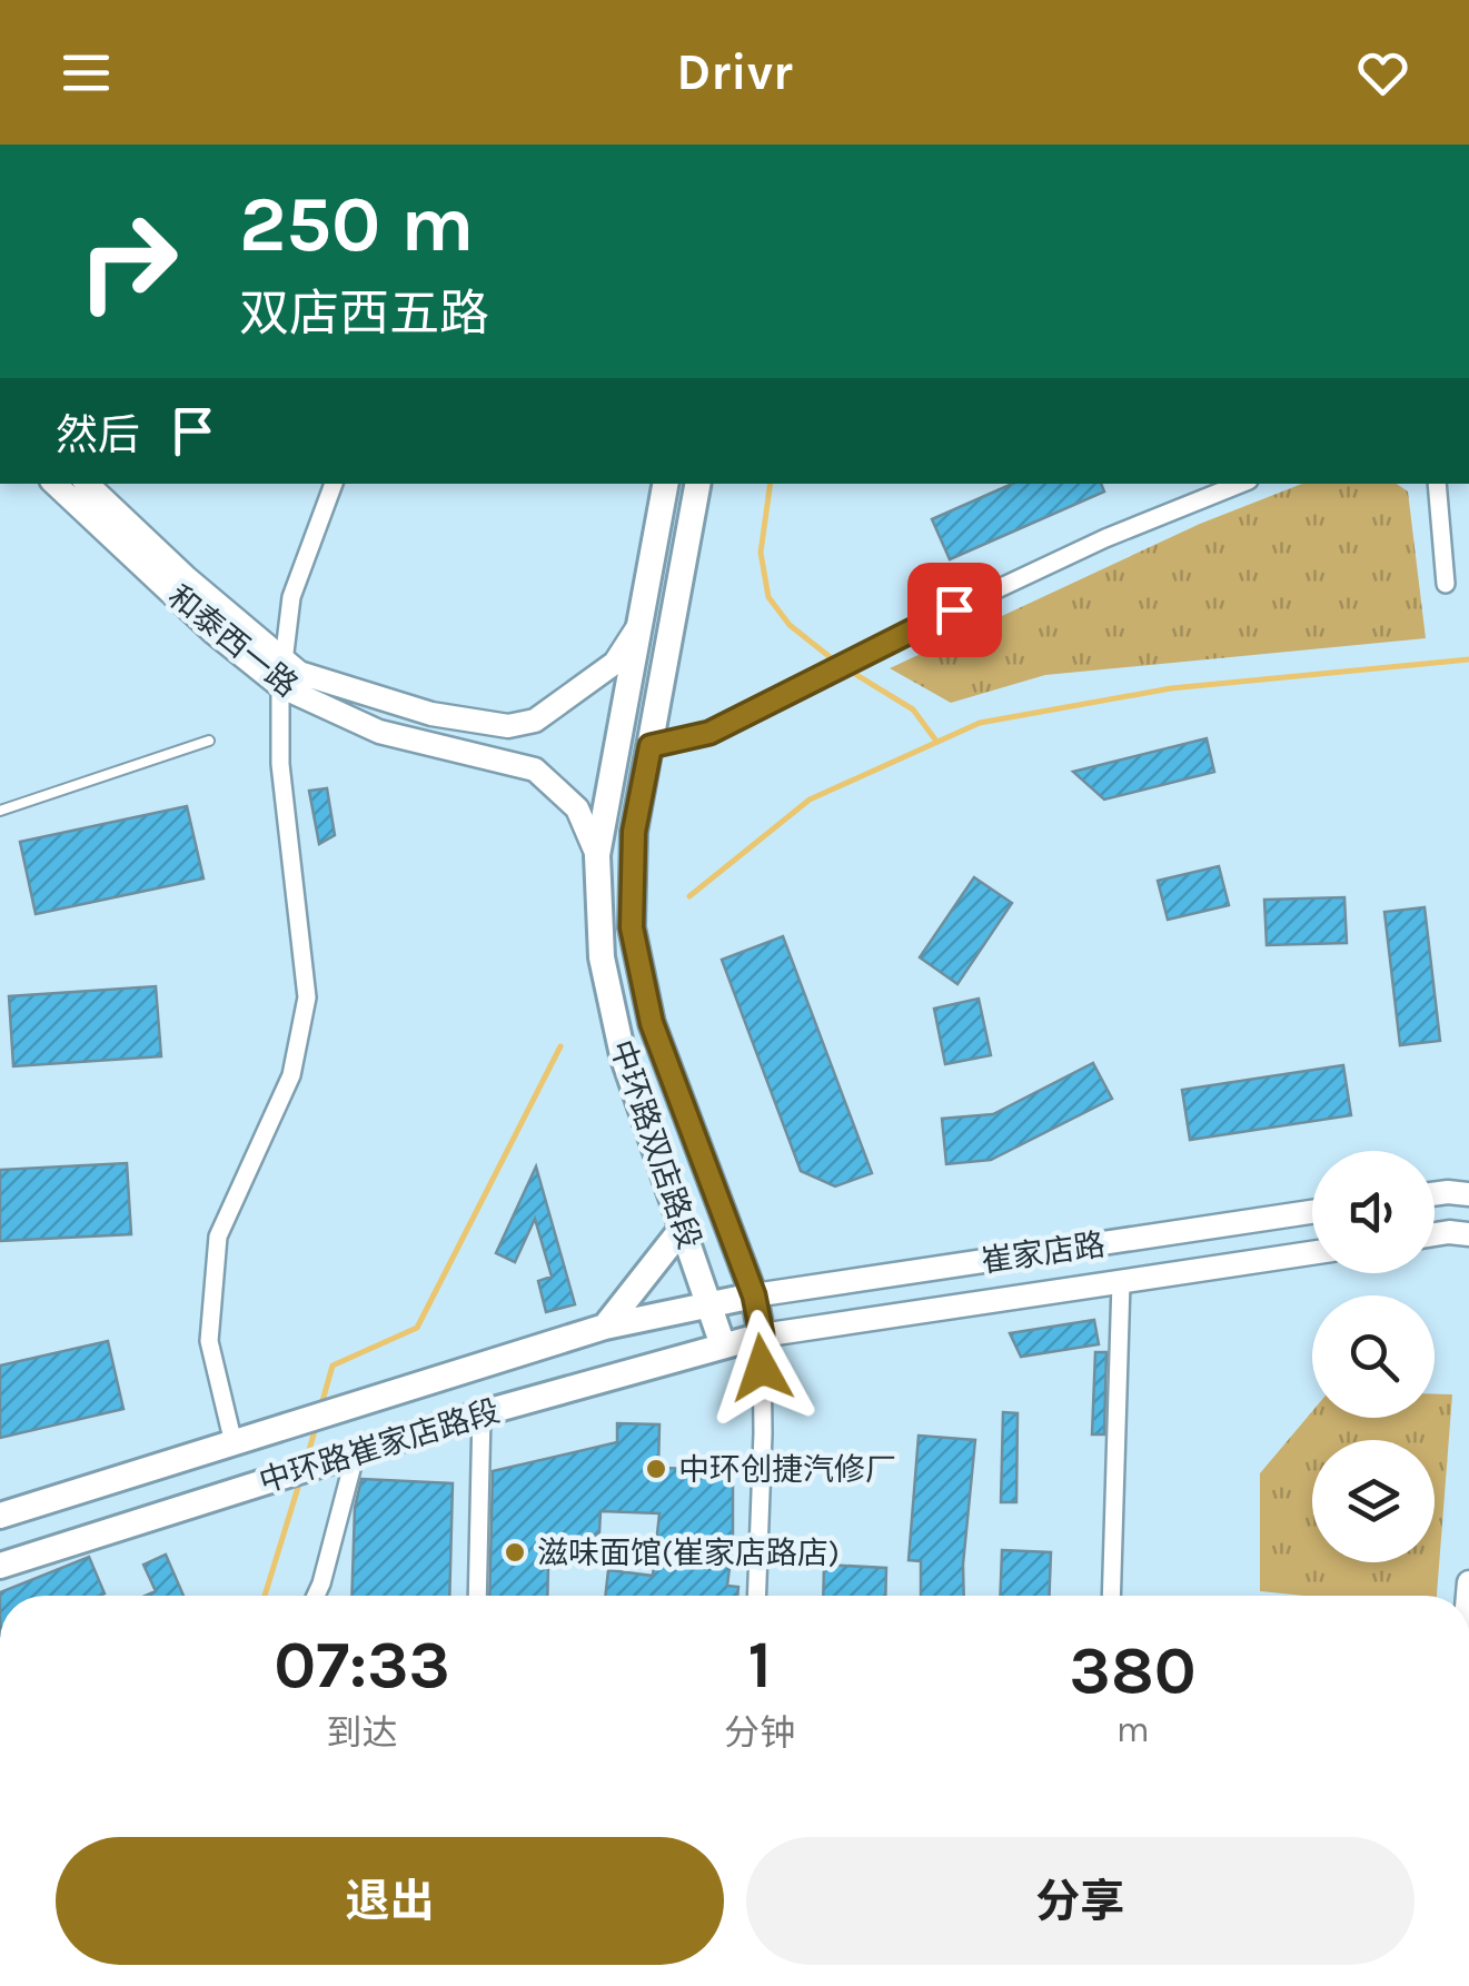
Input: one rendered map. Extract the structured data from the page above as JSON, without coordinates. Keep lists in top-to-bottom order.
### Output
{
  "streets": {
    "main road": ["中环路双店路段", "中环路崔家店路段"],
    "street": ["和泰西一路", "崔家店路"]
  },
  "crossings": [
    ["和泰西一路", "中环路双店路段"],
    ["中环路双店路段", "崔家店路"],
    ["中环路双店路段", "中环路崔家店路段"],
    ["崔家店路", "中环路崔家店路段"]
  ],
  "places": ["中环创捷汽修厂", "滋味面馆(崔家店路店)"],
  "page": {
    "header": "Drivr",
    "turn": ["250 m", "双店西五路"],
    "then": "然后",
    "eta": [
      "07:33",
      "到达",
      "1",
      "分钟",
      "380",
      "m"
    ],
    "buttons": ["退出", "分享"]
  }
}
